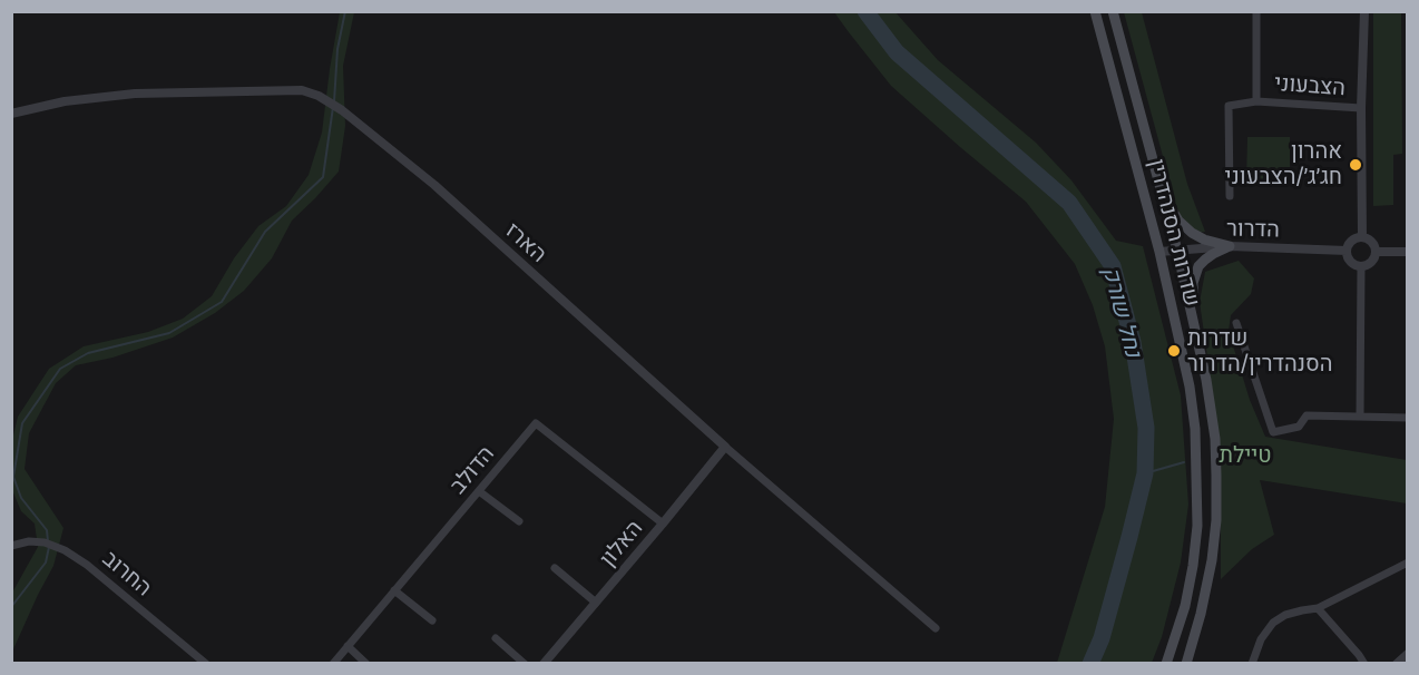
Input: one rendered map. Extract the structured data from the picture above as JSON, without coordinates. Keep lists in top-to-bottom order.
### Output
{
  "streets": {
    "main road": ["שדרות הסנהדרין"],
    "street": [
      "הצבעוני",
      "הדרור",
      "הארז",
      "הדולב",
      "האלון",
      "החרוב"
    ]
  },
  "crossings": [
    ["הדרור", "שדרות הסנהדרין"],
    ["הארז", "האלון"],
    ["הדולב", "האלון"]
  ],
  "water": ["נחל שורק"],
  "parks": ["טיילת"],
  "places": ["אהרון חג׳ג׳/הצבעוני", "שדרות הסנהדרין/הדרור"]
}
